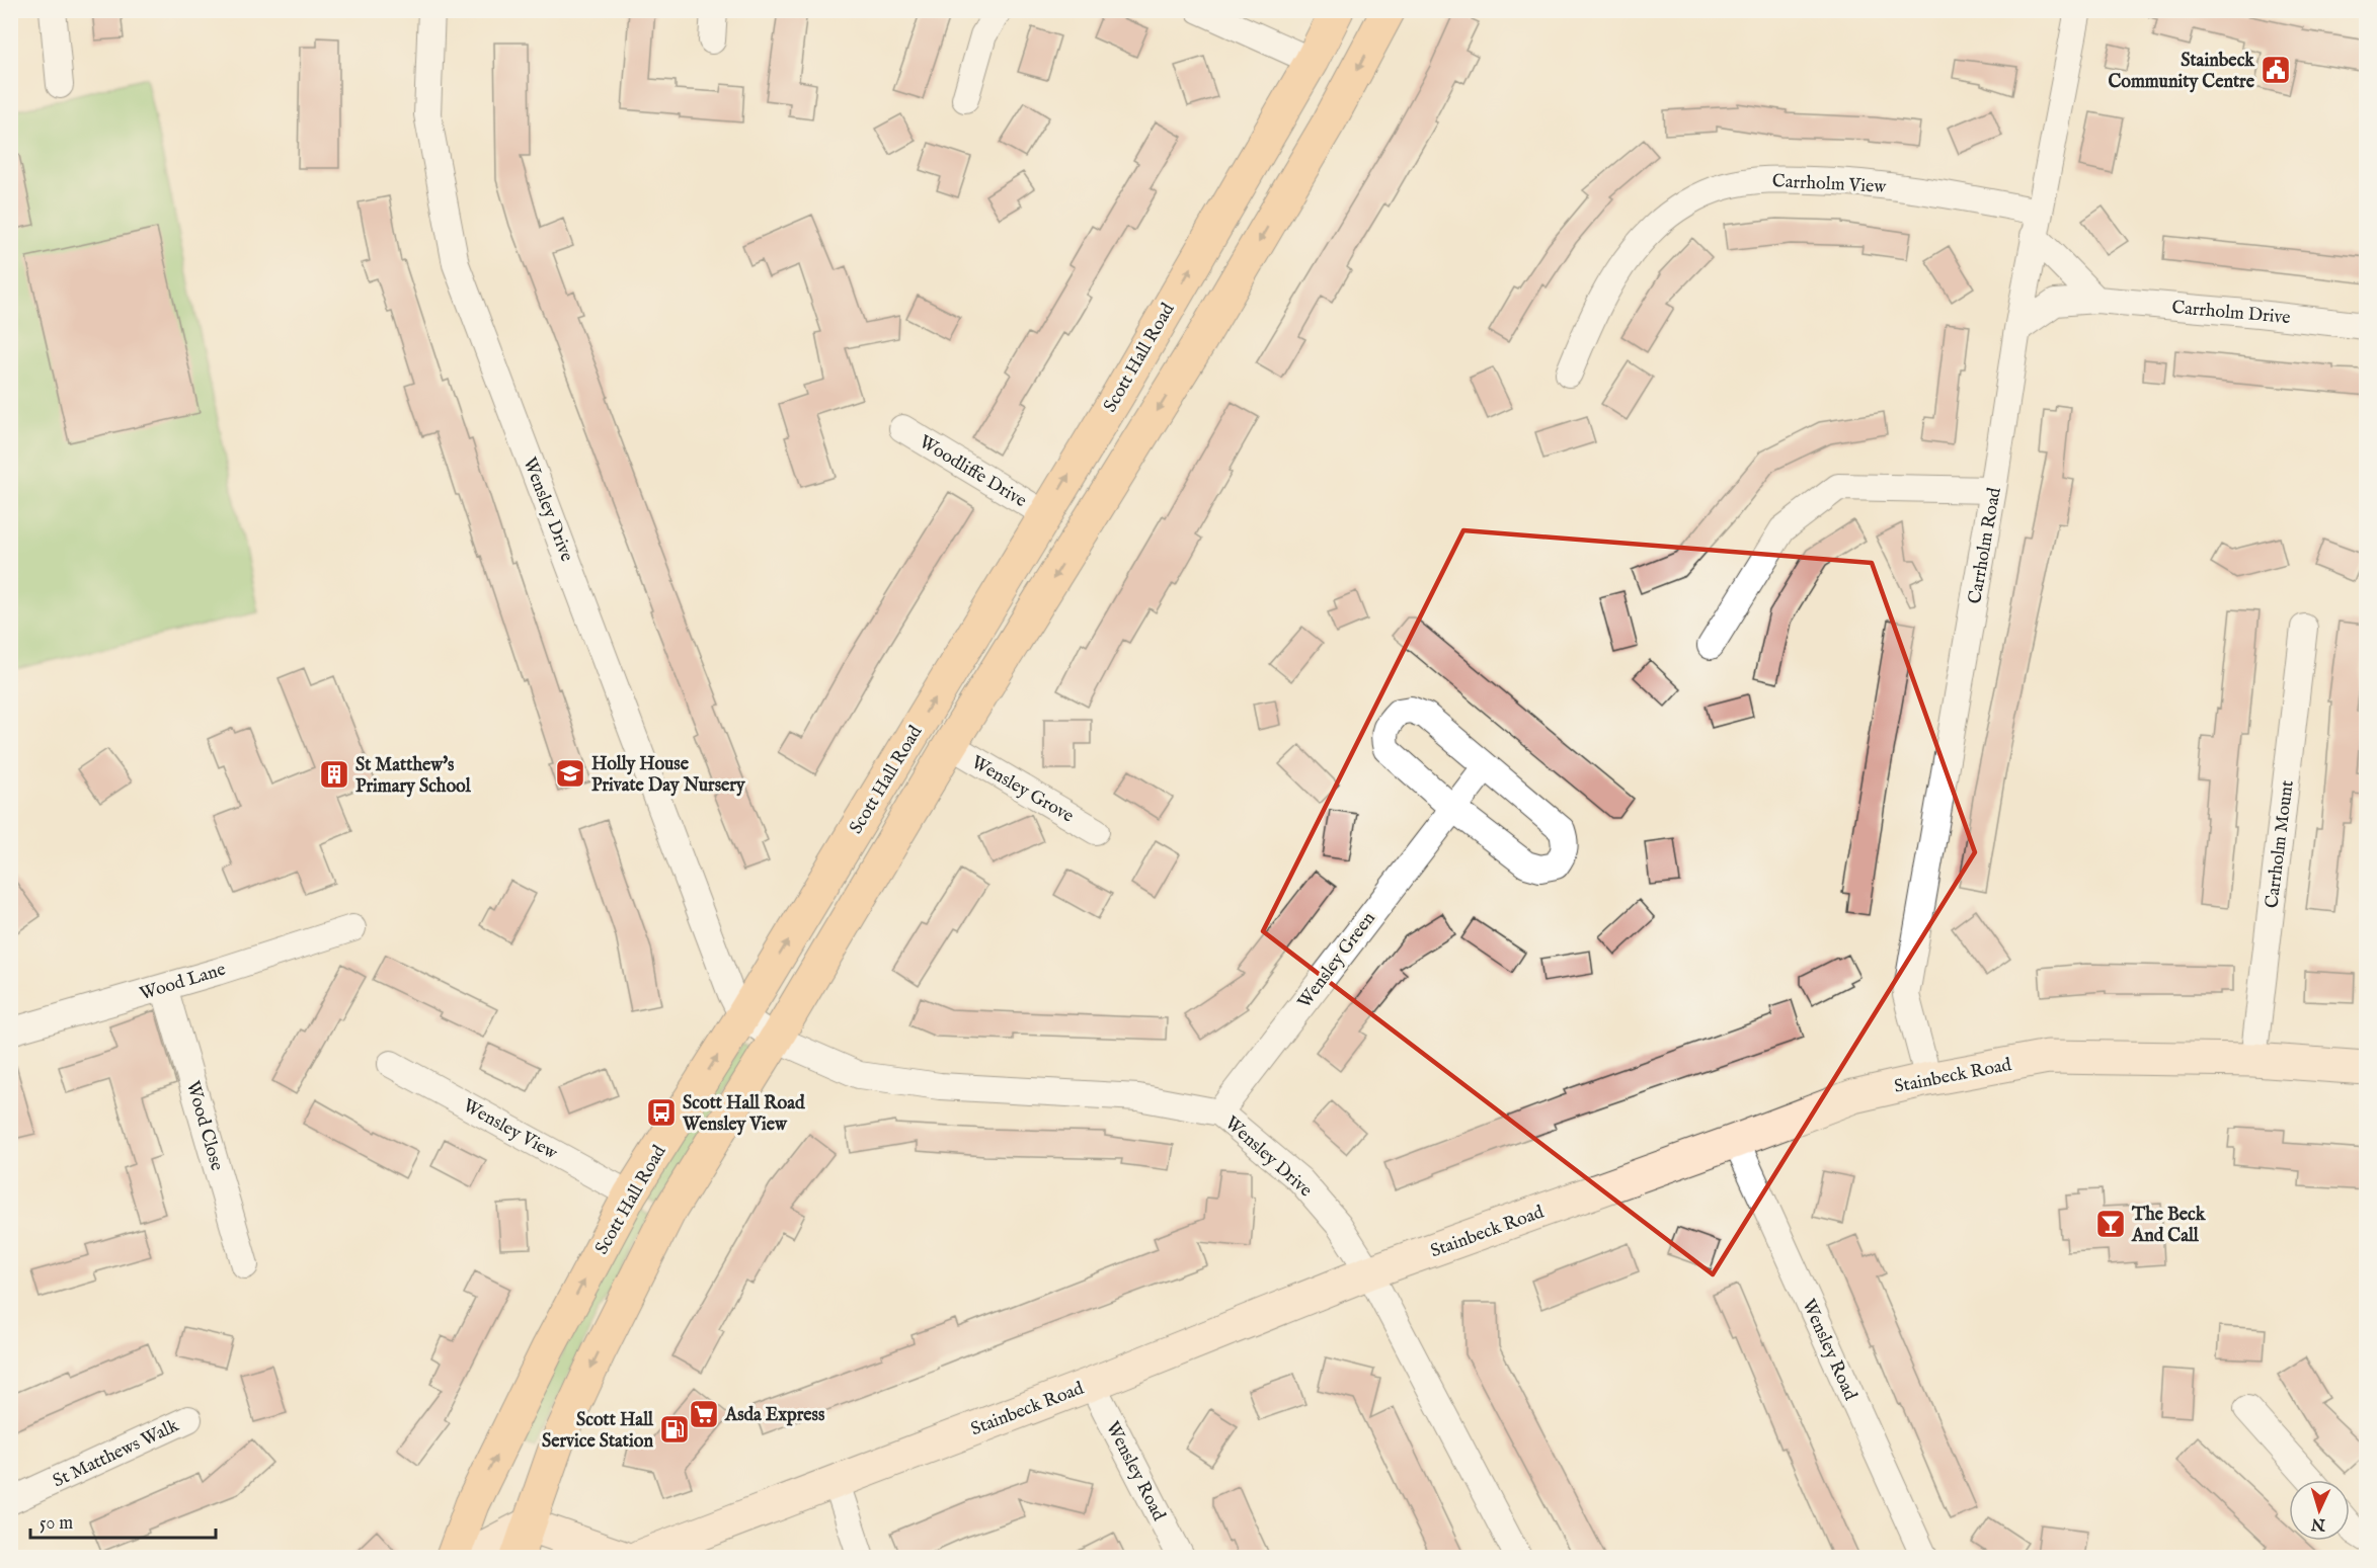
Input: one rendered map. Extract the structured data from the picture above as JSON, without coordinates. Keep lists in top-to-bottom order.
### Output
{
  "streets": {
    "highway": ["Scott Hall Road"],
    "street": [
      "Carrholm View",
      "Carrholm Drive",
      "Woodliffe Drive",
      "Wensley Drive",
      "Carrholm Road",
      "Wensley Grove",
      "Carrholm Mount",
      "Wensley Green",
      "Wood Lane",
      "Stainbeck Road",
      "Wood Close",
      "Wensley View",
      "Wensley Road",
      "St Matthews Walk"
    ]
  },
  "crossings": [
    ["Carrholm View", "Carrholm Road"],
    ["Carrholm Drive", "Carrholm Road"],
    ["Scott Hall Road", "Woodliffe Drive"],
    ["Scott Hall Road", "Wensley Drive"],
    ["Scott Hall Road", "Wensley Grove"],
    ["Scott Hall Road", "Wensley View"],
    ["Wensley Drive", "Wensley Green"],
    ["Wensley Drive", "Stainbeck Road"],
    ["Carrholm Road", "Stainbeck Road"],
    ["Carrholm Mount", "Stainbeck Road"],
    ["Wood Lane", "Wood Close"],
    ["Stainbeck Road", "Wensley Road"]
  ],
  "places": {
    "public building": ["Stainbeck Community Centre"],
    "school or university": ["Holly House Private Day Nursery"],
    "building": ["St Matthew's Primary School"],
    "bus stop": ["Scott Hall Road Wensley View"],
    "bar": ["The Beck And Call"],
    "supermarket": ["Asda Express"],
    "fuel station": ["Scott Hall Service Station"]
  },
  "scale_bar": "50 m",
  "north": "bottom"
}
